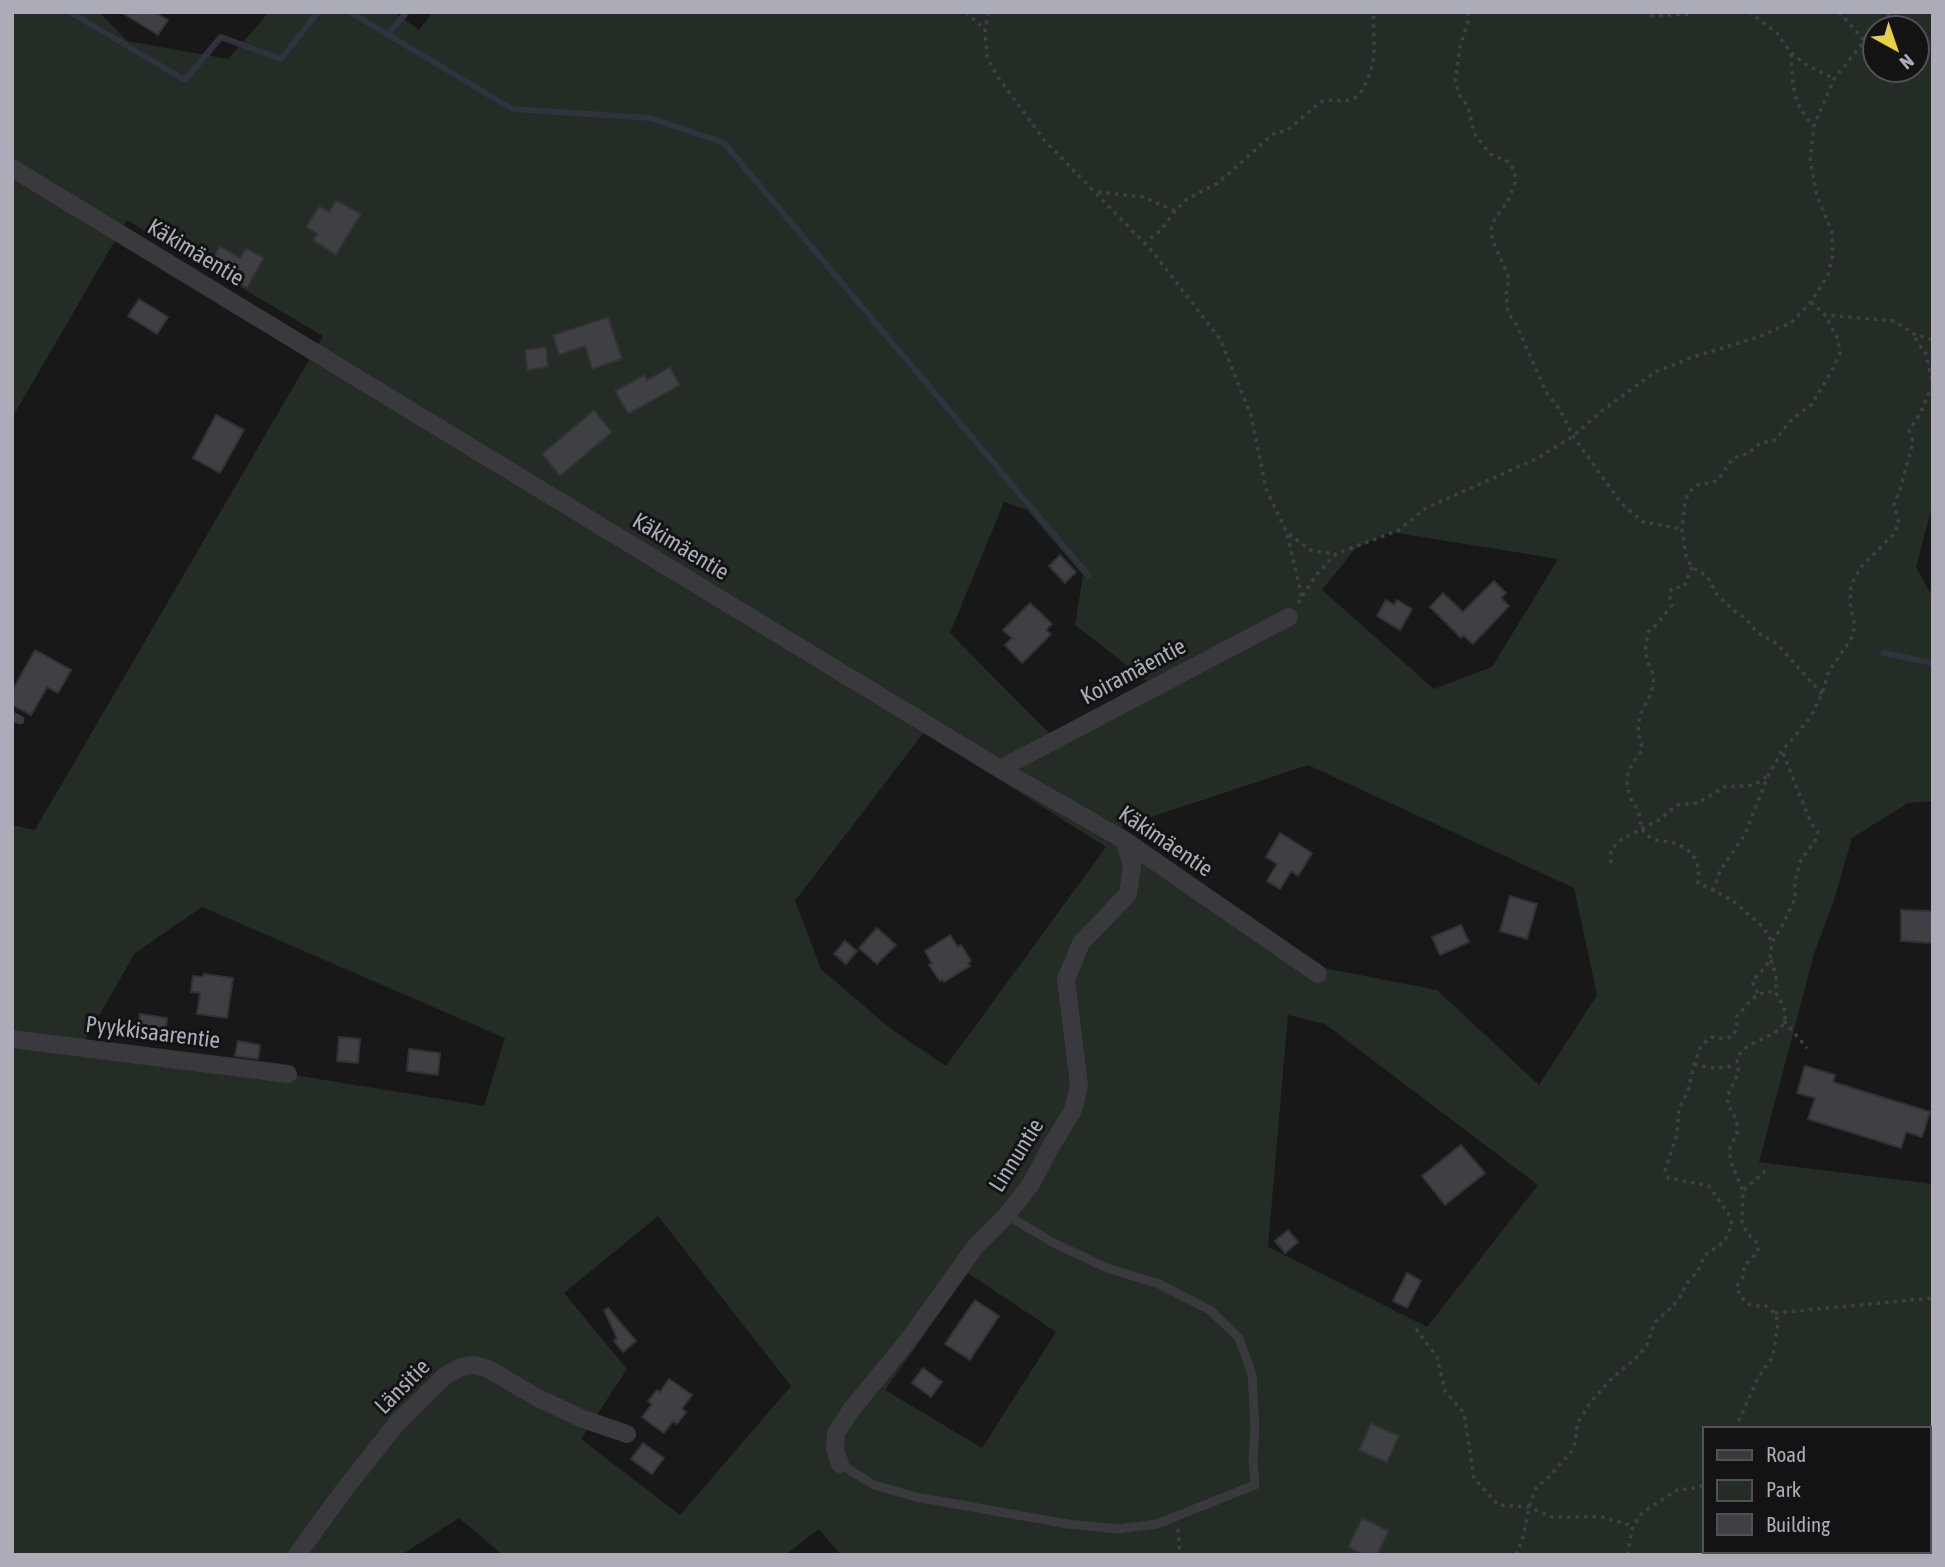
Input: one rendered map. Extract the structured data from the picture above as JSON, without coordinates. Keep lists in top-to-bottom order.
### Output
{
  "streets": {
    "street": [
      "Käkimäentie",
      "Koiramäentie",
      "Pyykkisaarentie",
      "Linnuntie",
      "Länsitie"
    ]
  },
  "crossings": [
    ["Käkimäentie", "Koiramäentie"],
    ["Käkimäentie", "Linnuntie"]
  ],
  "legend": ["Road", "Park", "Building"],
  "north": "bottom right"
}
